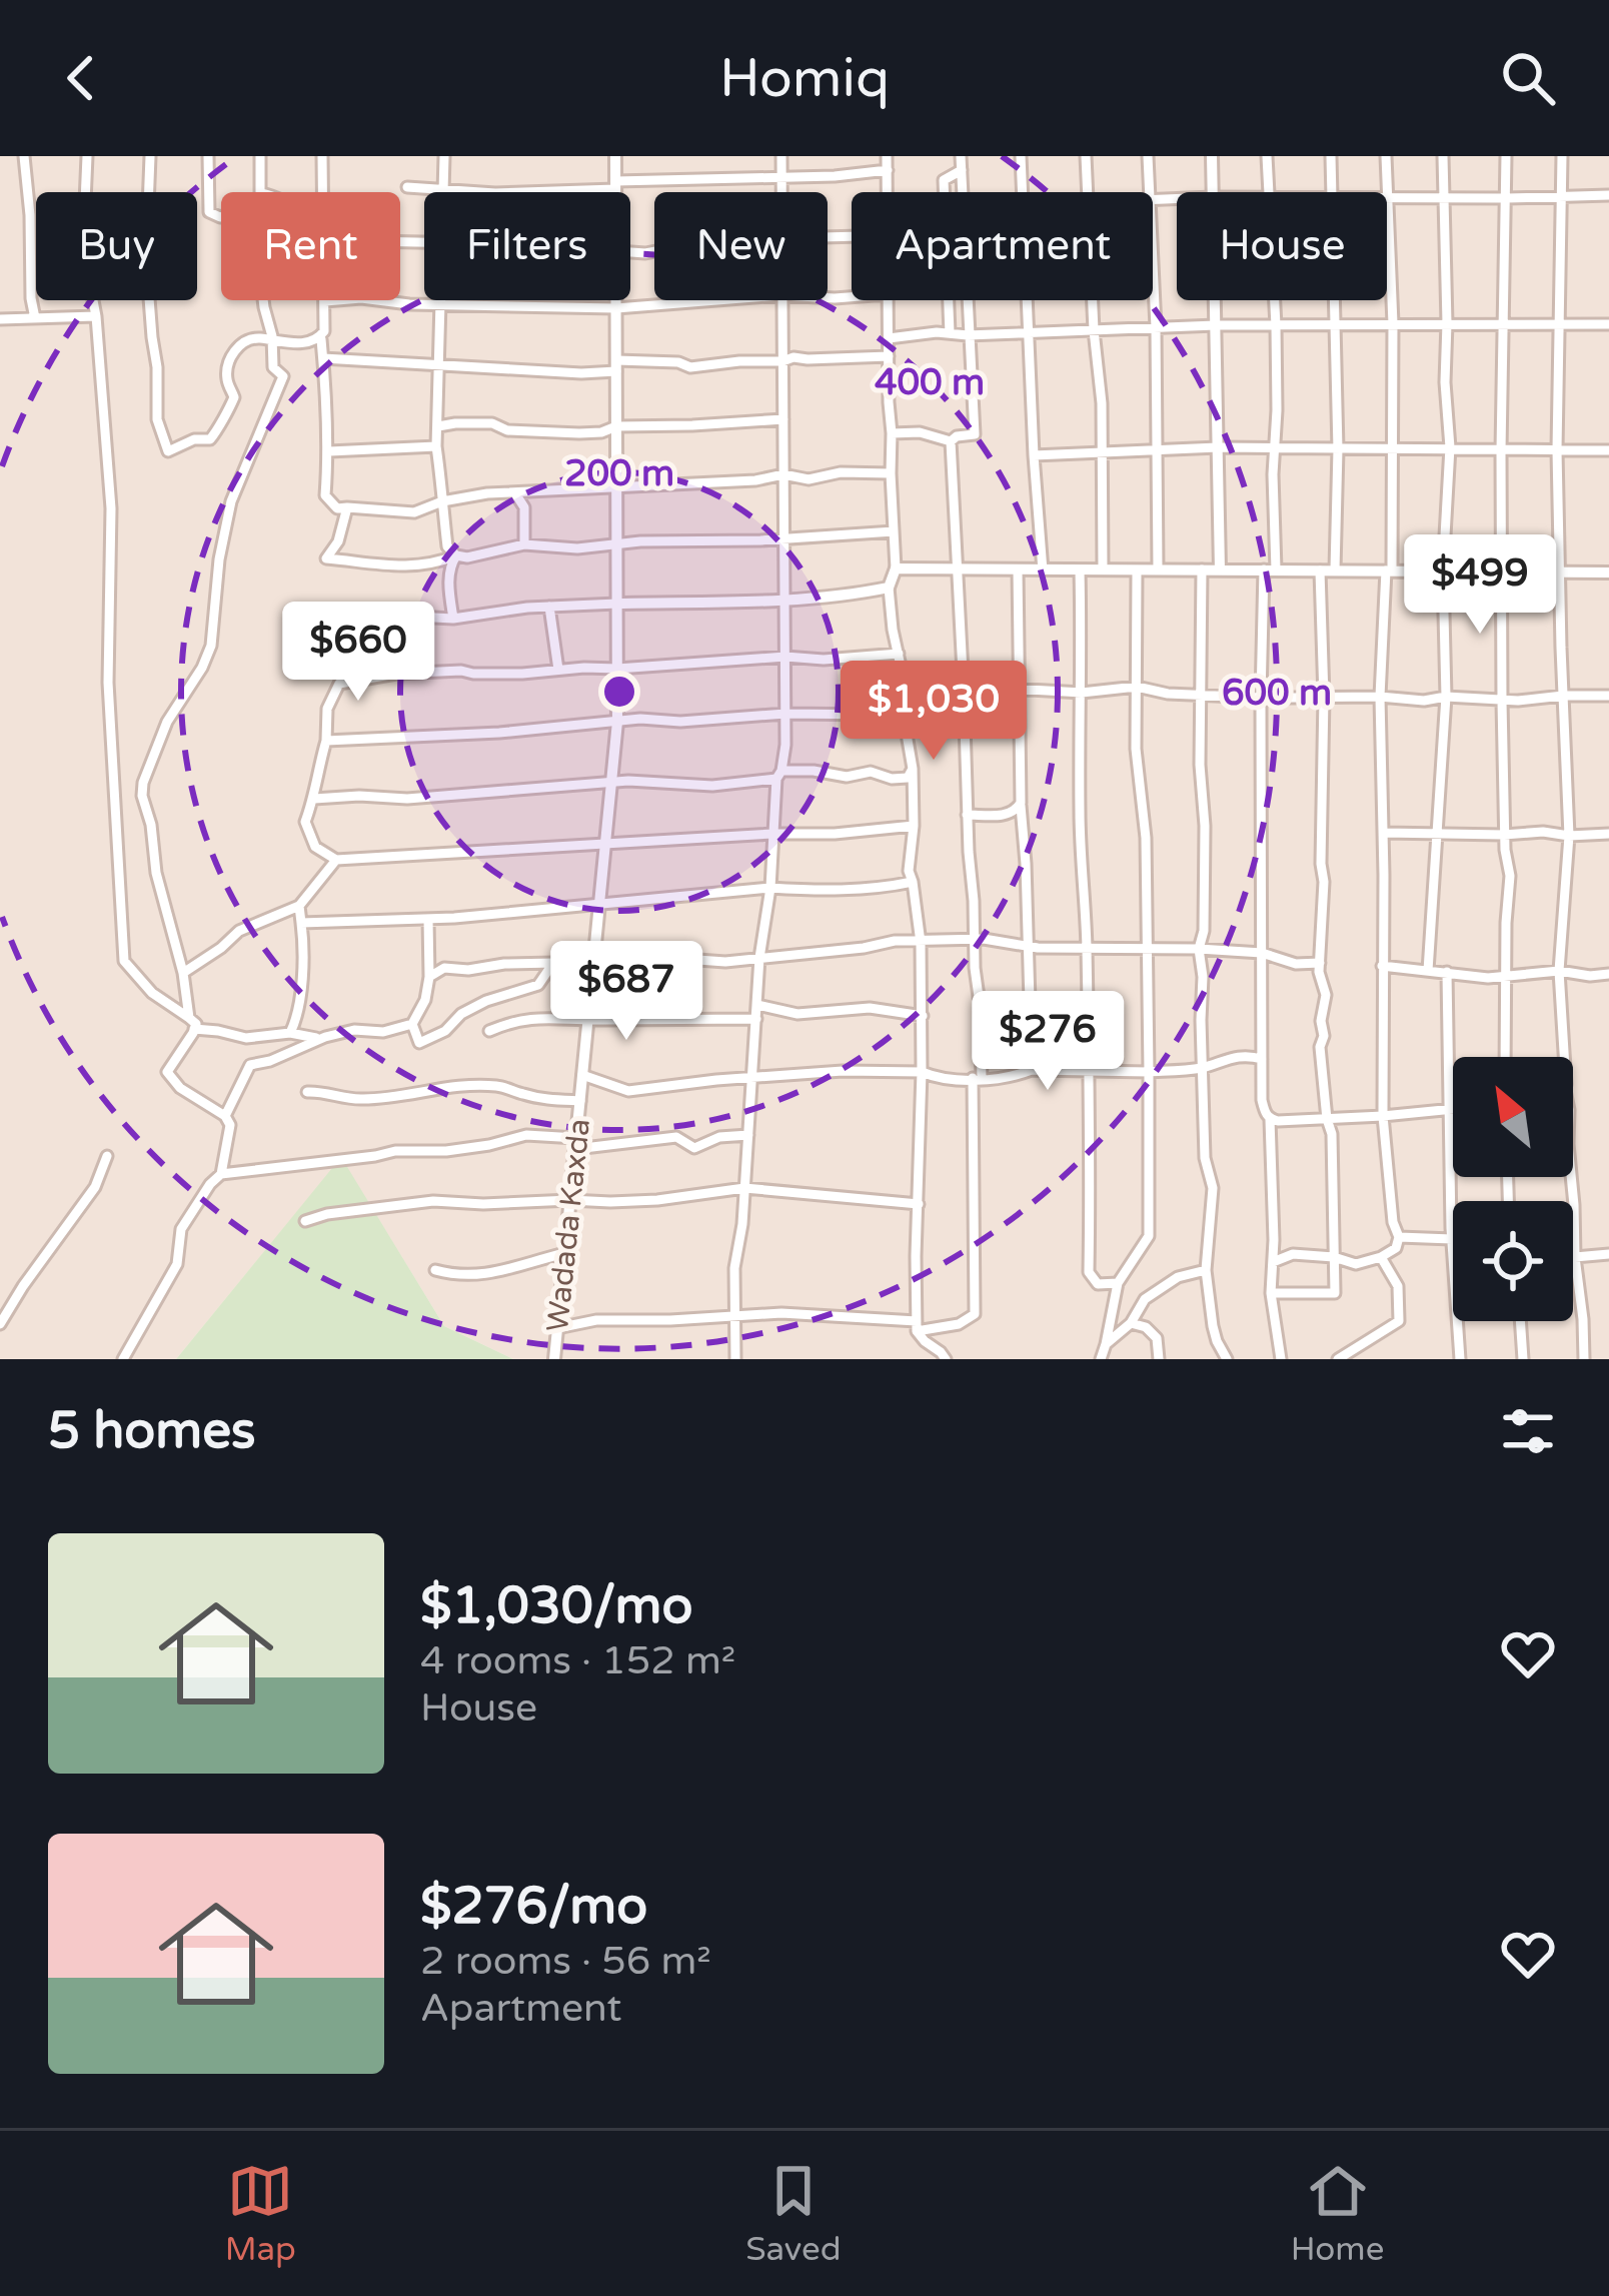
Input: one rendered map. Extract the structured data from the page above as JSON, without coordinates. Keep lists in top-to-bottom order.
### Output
{
  "streets": {
    "street": ["Wadada Kaxda"]
  },
  "north": "top left",
  "page": {
    "header": "Homiq",
    "chip": [
      "Buy",
      "Rent",
      "Filters",
      "New",
      "Apartment",
      "House"
    ],
    "price": [
      "$499",
      "$660",
      "$1,030",
      "$687",
      "$276"
    ],
    "heading": "5 homes",
    "list": [
      {
        "name": "$1,030/mo",
        "note": "4 rooms · 152 m² · House"
      },
      {
        "name": "$276/mo",
        "note": "2 rooms · 56 m² · Apartment"
      }
    ],
    "tabs": ["Map", "Saved", "Home"]
  },
  "rings": ["400 m", "200 m", "600 m"]
}
